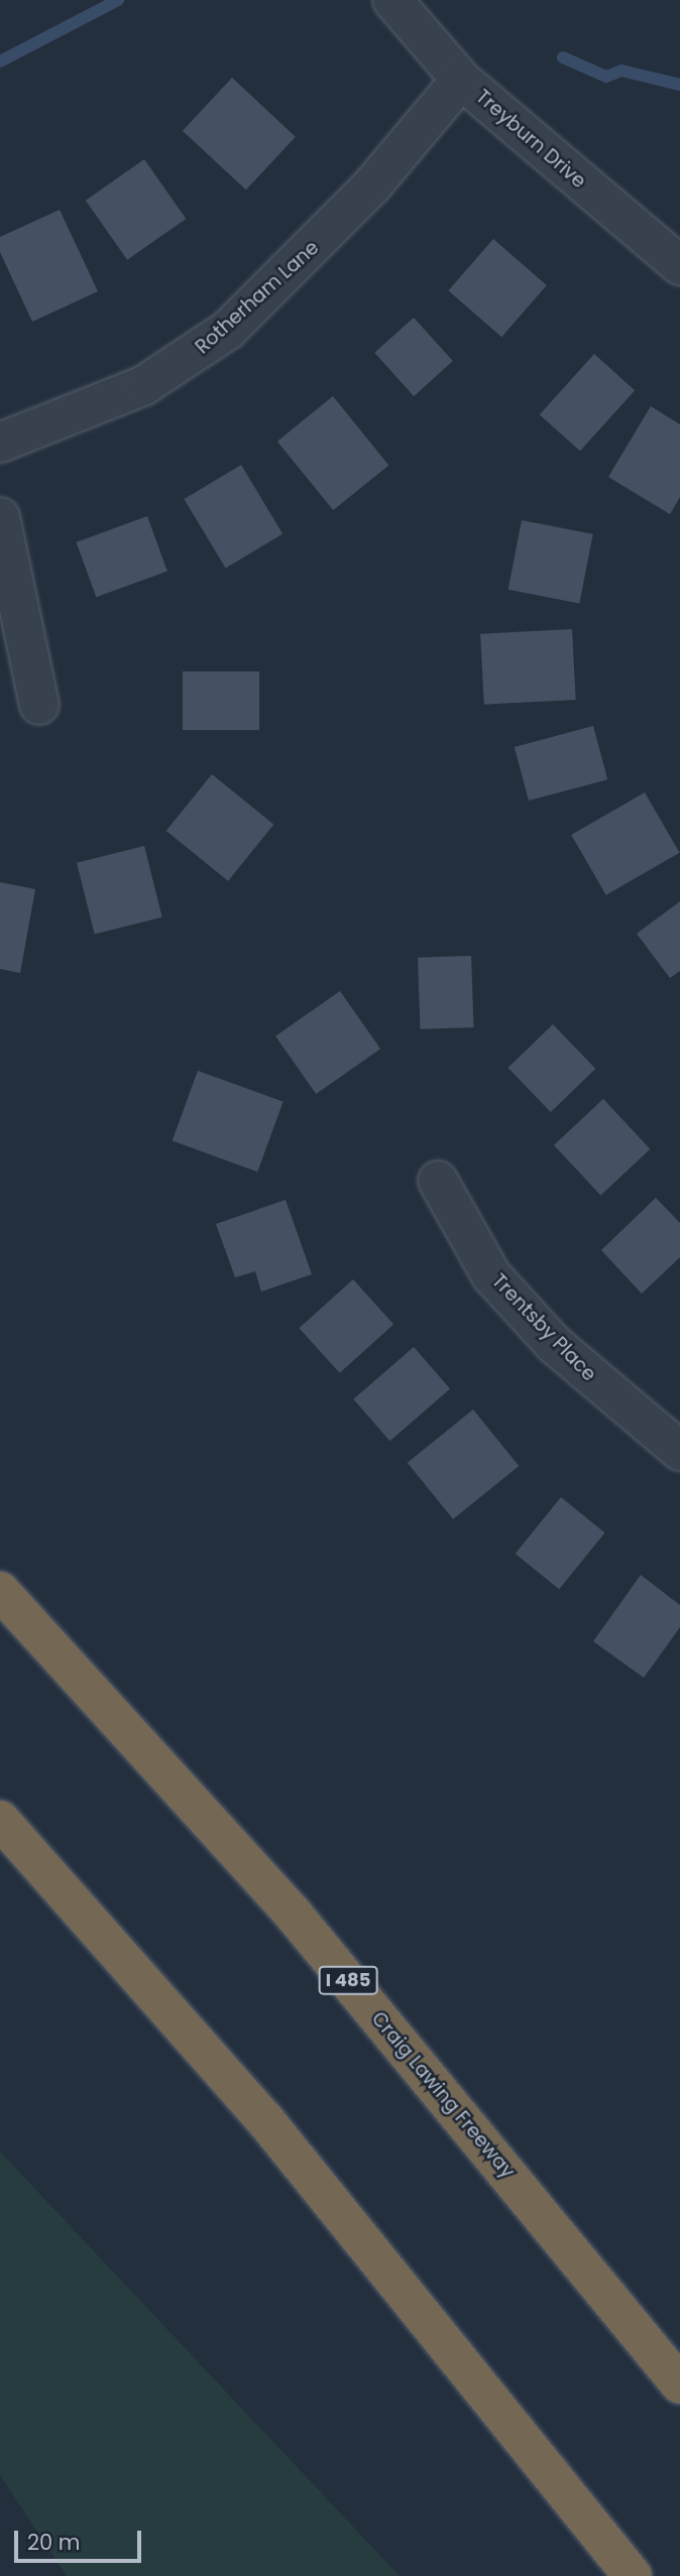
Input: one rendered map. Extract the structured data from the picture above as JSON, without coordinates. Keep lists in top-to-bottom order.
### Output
{
  "streets": {
    "highway": ["I 485", "Craig Lawing Freeway"],
    "street": ["Treyburn Drive", "Rotherham Lane", "Trentsby Place"]
  },
  "crossings": [
    ["Treyburn Drive", "Rotherham Lane"]
  ],
  "scale_bar": "20 m"
}
